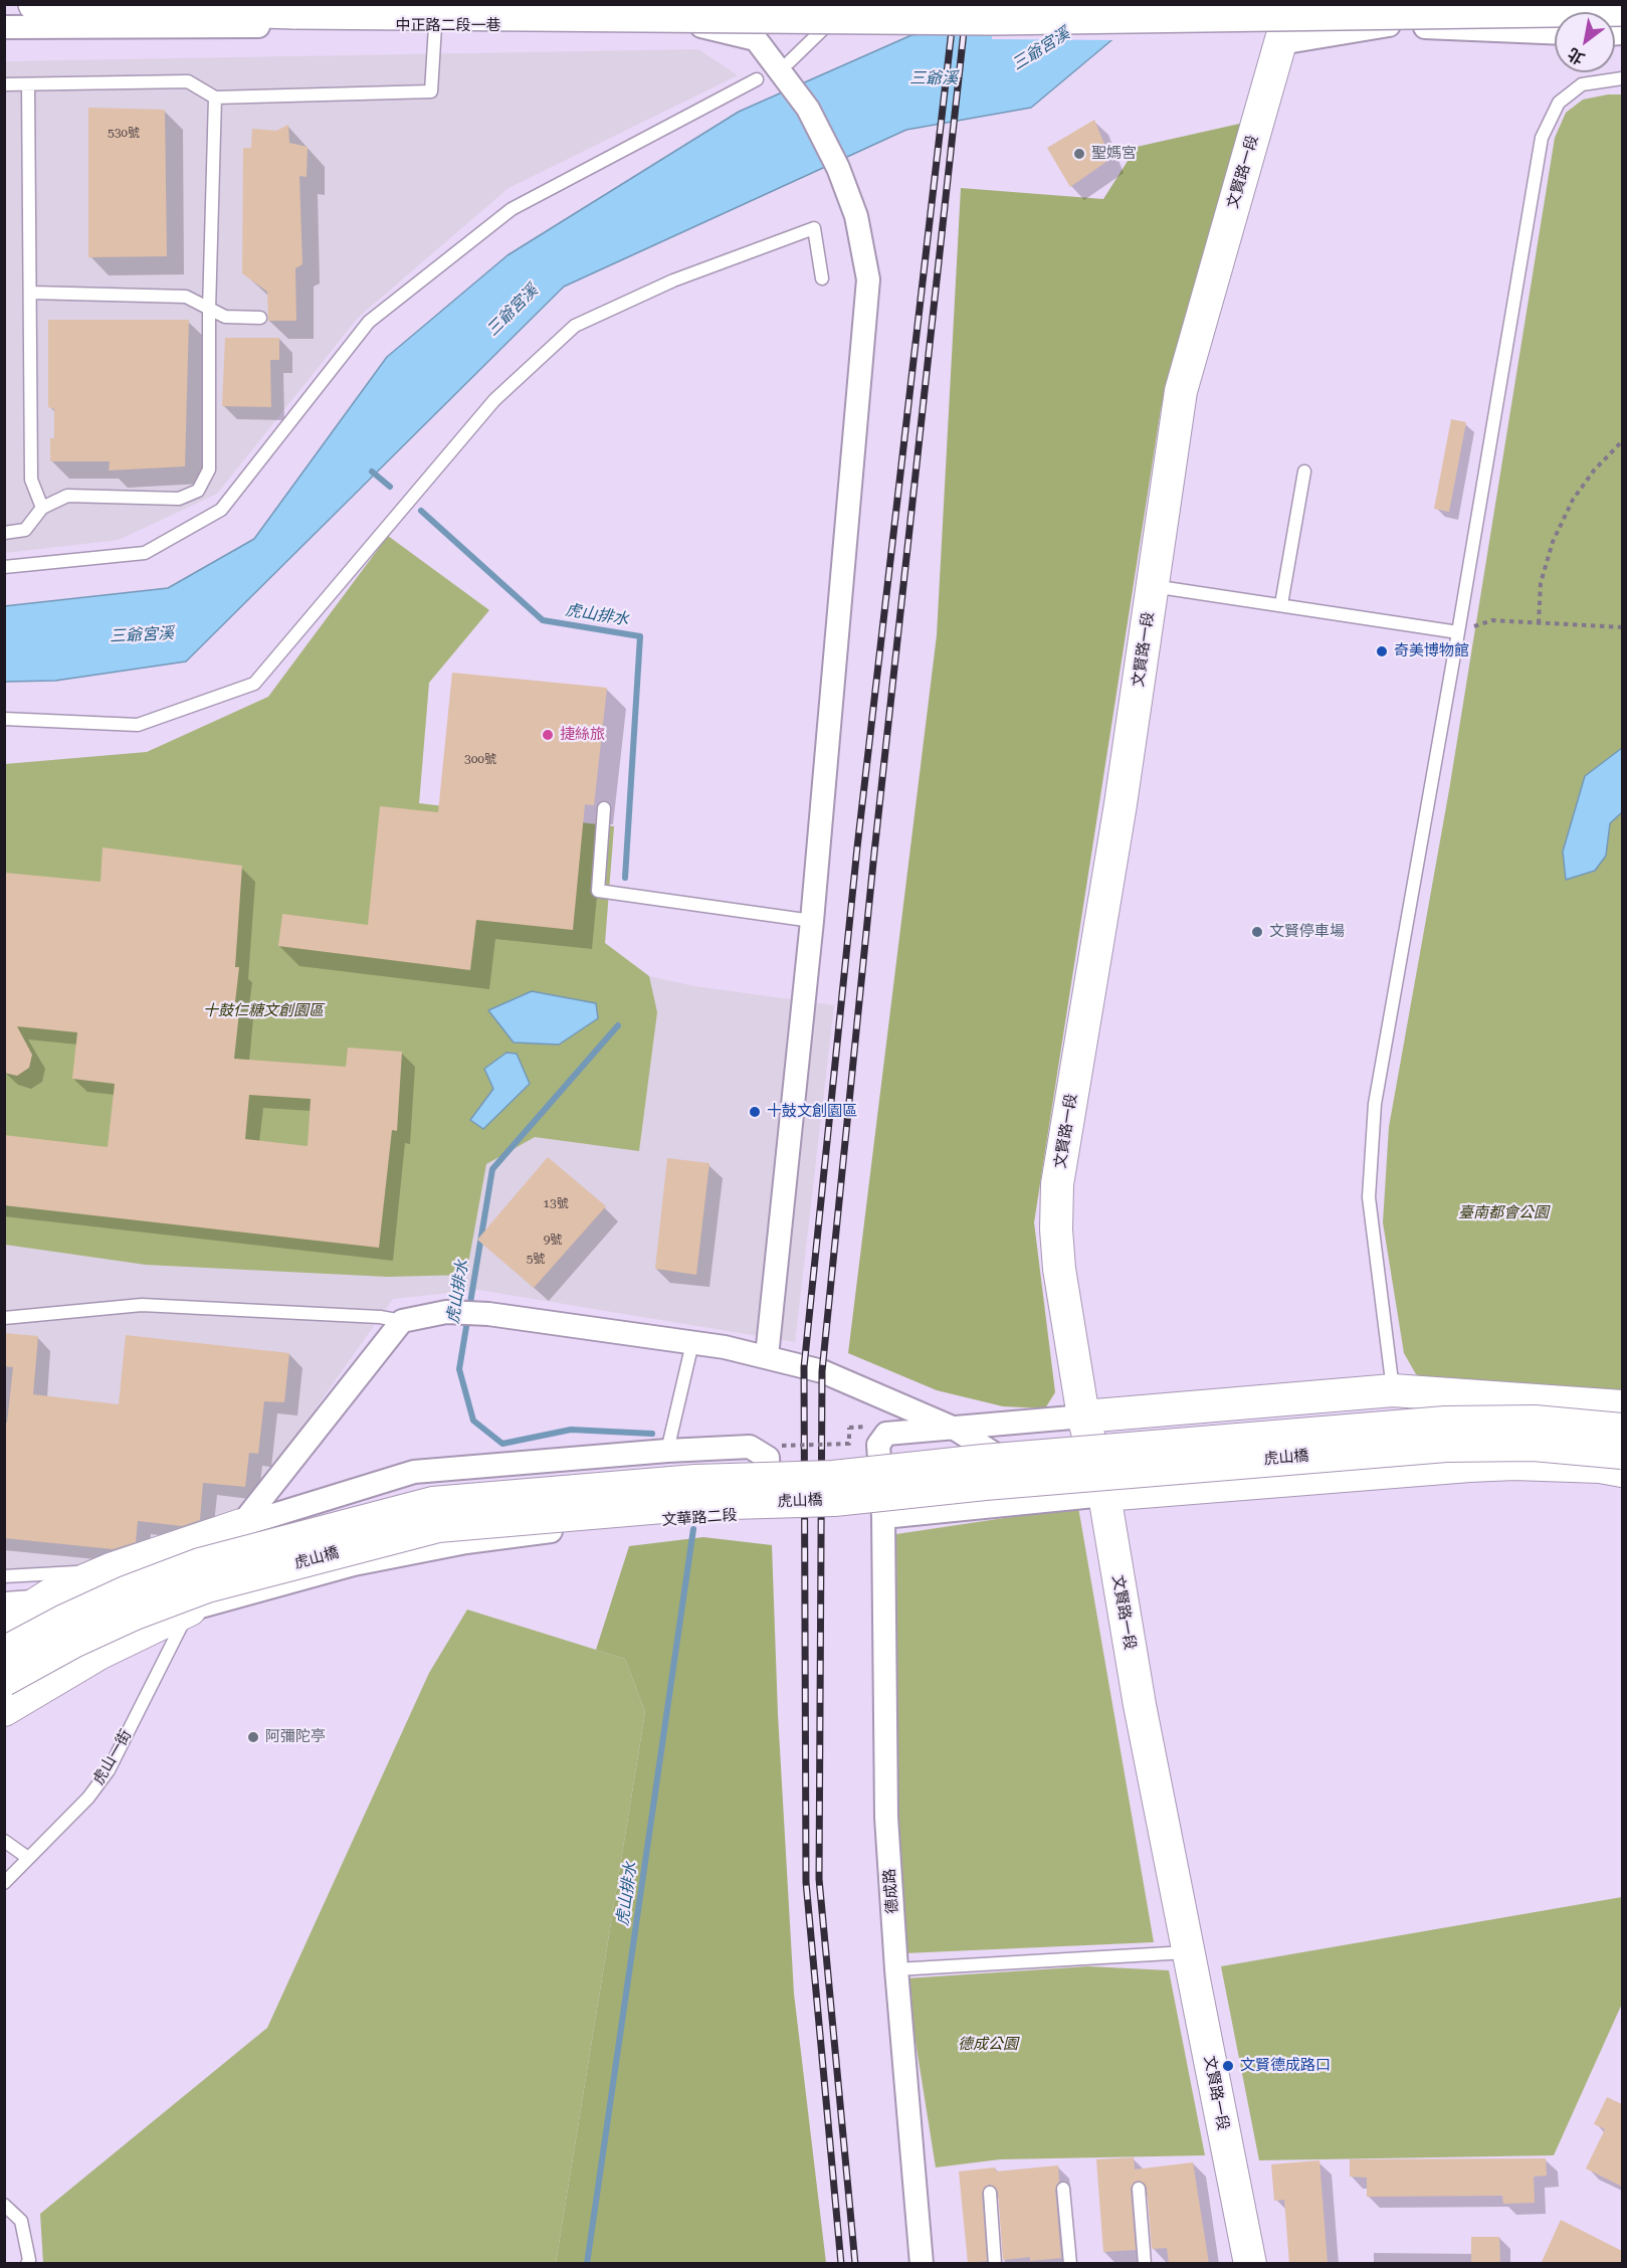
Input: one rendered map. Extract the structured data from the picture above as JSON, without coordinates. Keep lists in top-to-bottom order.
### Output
{
  "streets": {
    "street": [
      "中正路二段一巷",
      "文賢路一段",
      "虎山橋",
      "文華路二段",
      "德成路"
    ],
    "lane": ["虎山一街"]
  },
  "crossings": [
    ["文華路二段", "虎山一街"]
  ],
  "water": ["三爺宮溪", "三爺溪", "虎山排水"],
  "parks": ["十鼓仁糖文創園區", "臺南都會公園", "德成公園"],
  "places": [
    "聖媽宮",
    "奇美博物館",
    "捷絲旅",
    "文賢停車場",
    "十鼓文創園區",
    "阿彌陀亭",
    "文賢德成路口"
  ],
  "house_numbers": [
    "530號",
    "300號",
    "13號",
    "9號",
    "5號"
  ],
  "north": "bottom left"
}
